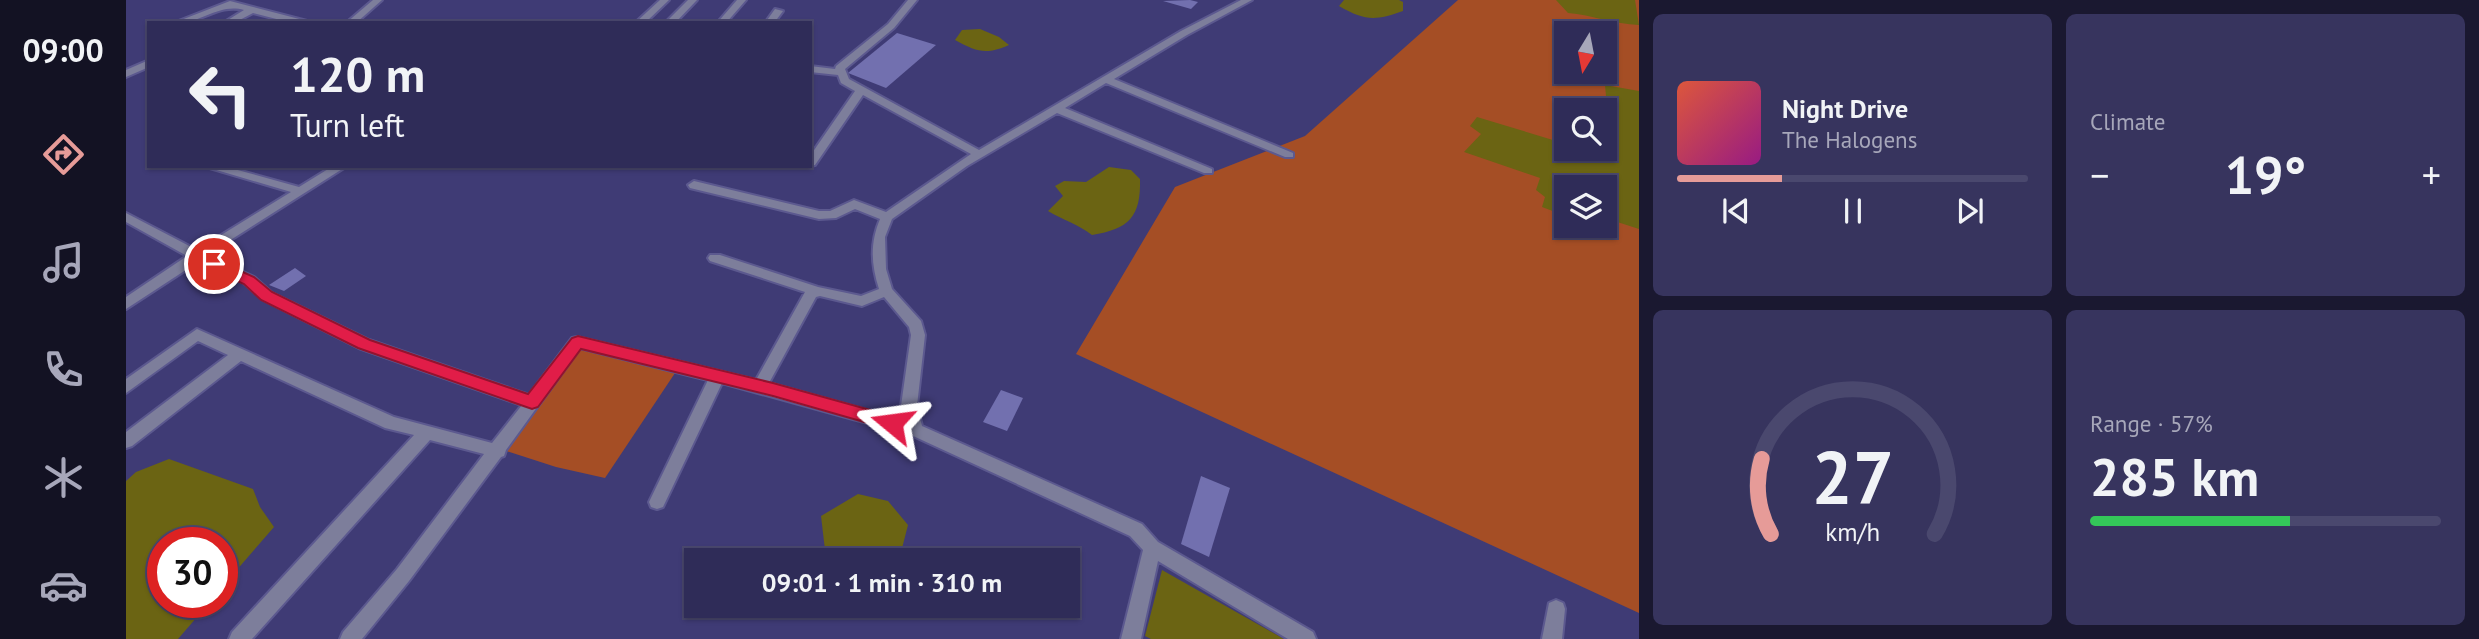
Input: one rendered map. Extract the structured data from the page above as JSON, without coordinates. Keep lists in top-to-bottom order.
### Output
{
  "north": "bottom",
  "page": {
    "tabs": "09:00",
    "tile": [
      "Climate",
      ["Range · 57%", "285 km"]
    ],
    "turn": ["120 m", "Turn left"],
    "song": ["Night Drive", "The Halogens"],
    "heat": ["−", "19°", "+"],
    "limit": "30",
    "trip": "09:01 · 1 min · 310 m",
    "gauge": ["27", "km/h"]
  }
}
